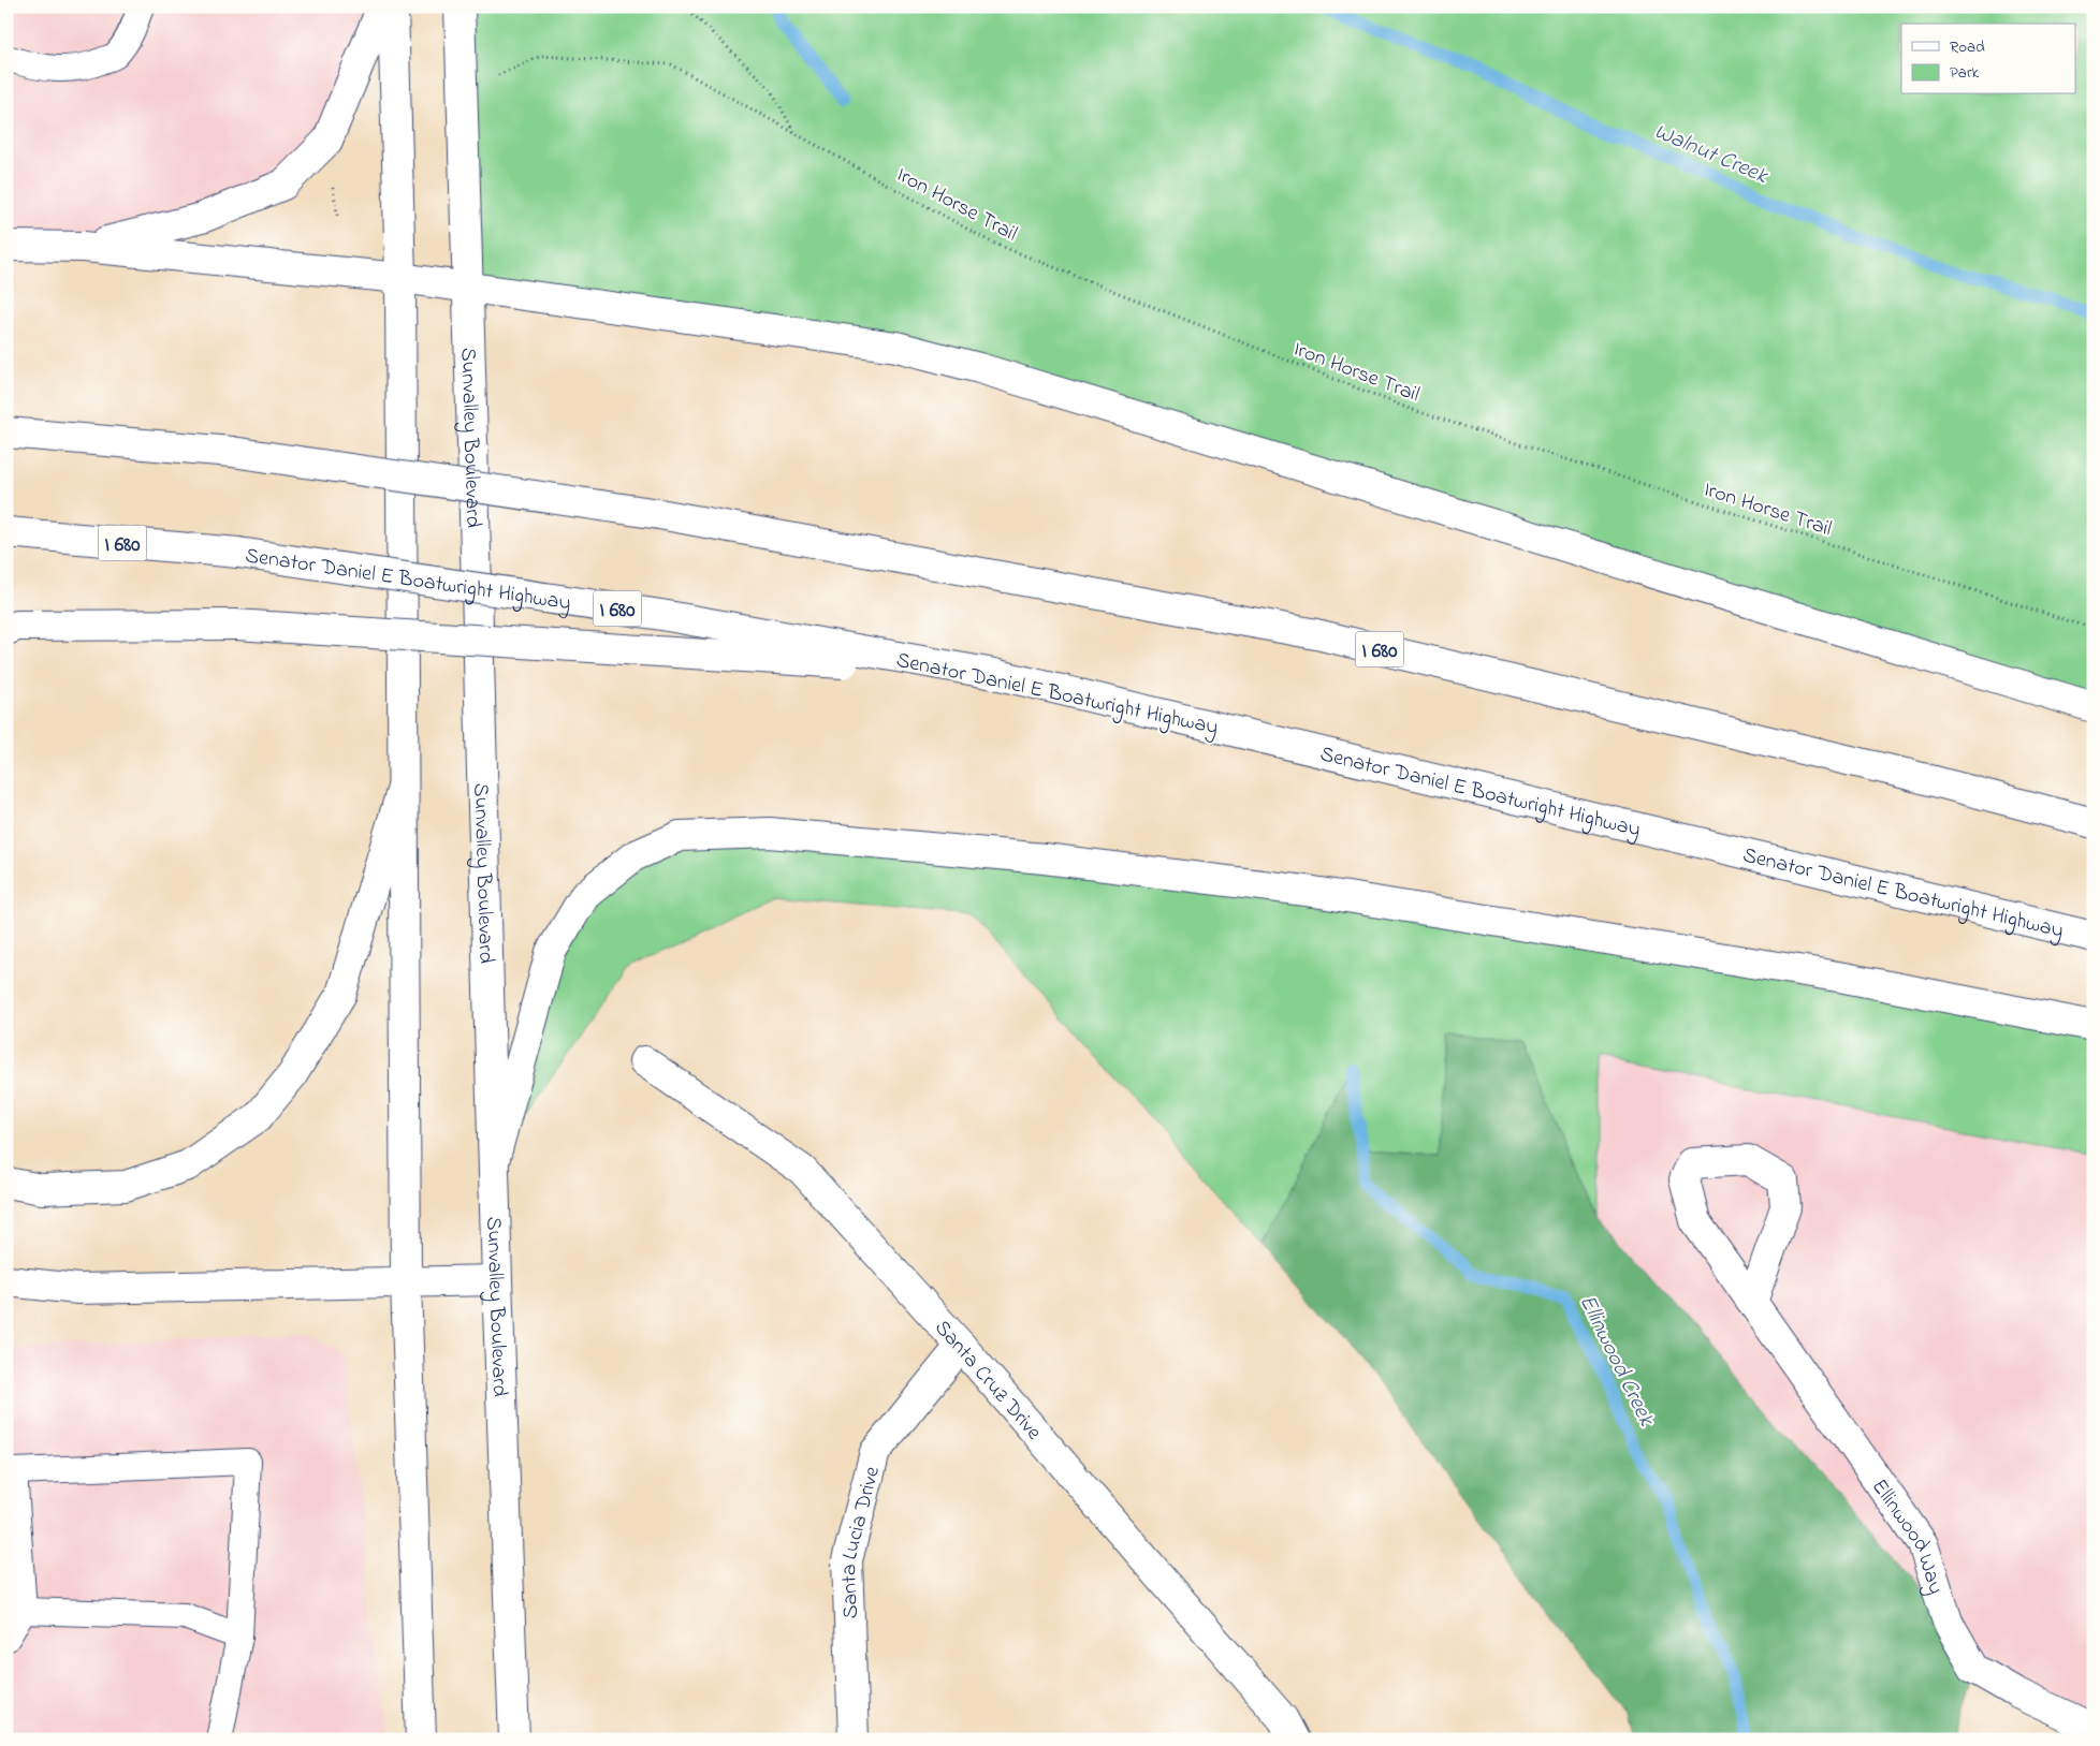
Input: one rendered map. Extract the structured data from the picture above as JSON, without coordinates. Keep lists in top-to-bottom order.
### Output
{
  "streets": {
    "main road": [
      "Sunvalley Boulevard",
      "I 680",
      "Senator Daniel E Boatwright Highway",
      "Santa Cruz Drive",
      "Ellinwood Way",
      "Santa Lucia Drive"
    ],
    "path": ["Iron Horse Trail"]
  },
  "crossings": [
    ["Iron Horse Trail", "Sunvalley Boulevard"],
    ["Santa Cruz Drive", "Santa Lucia Drive"]
  ],
  "water": ["Walnut Creek", "Ellinwood Creek"],
  "legend": ["Road", "Park"]
}
